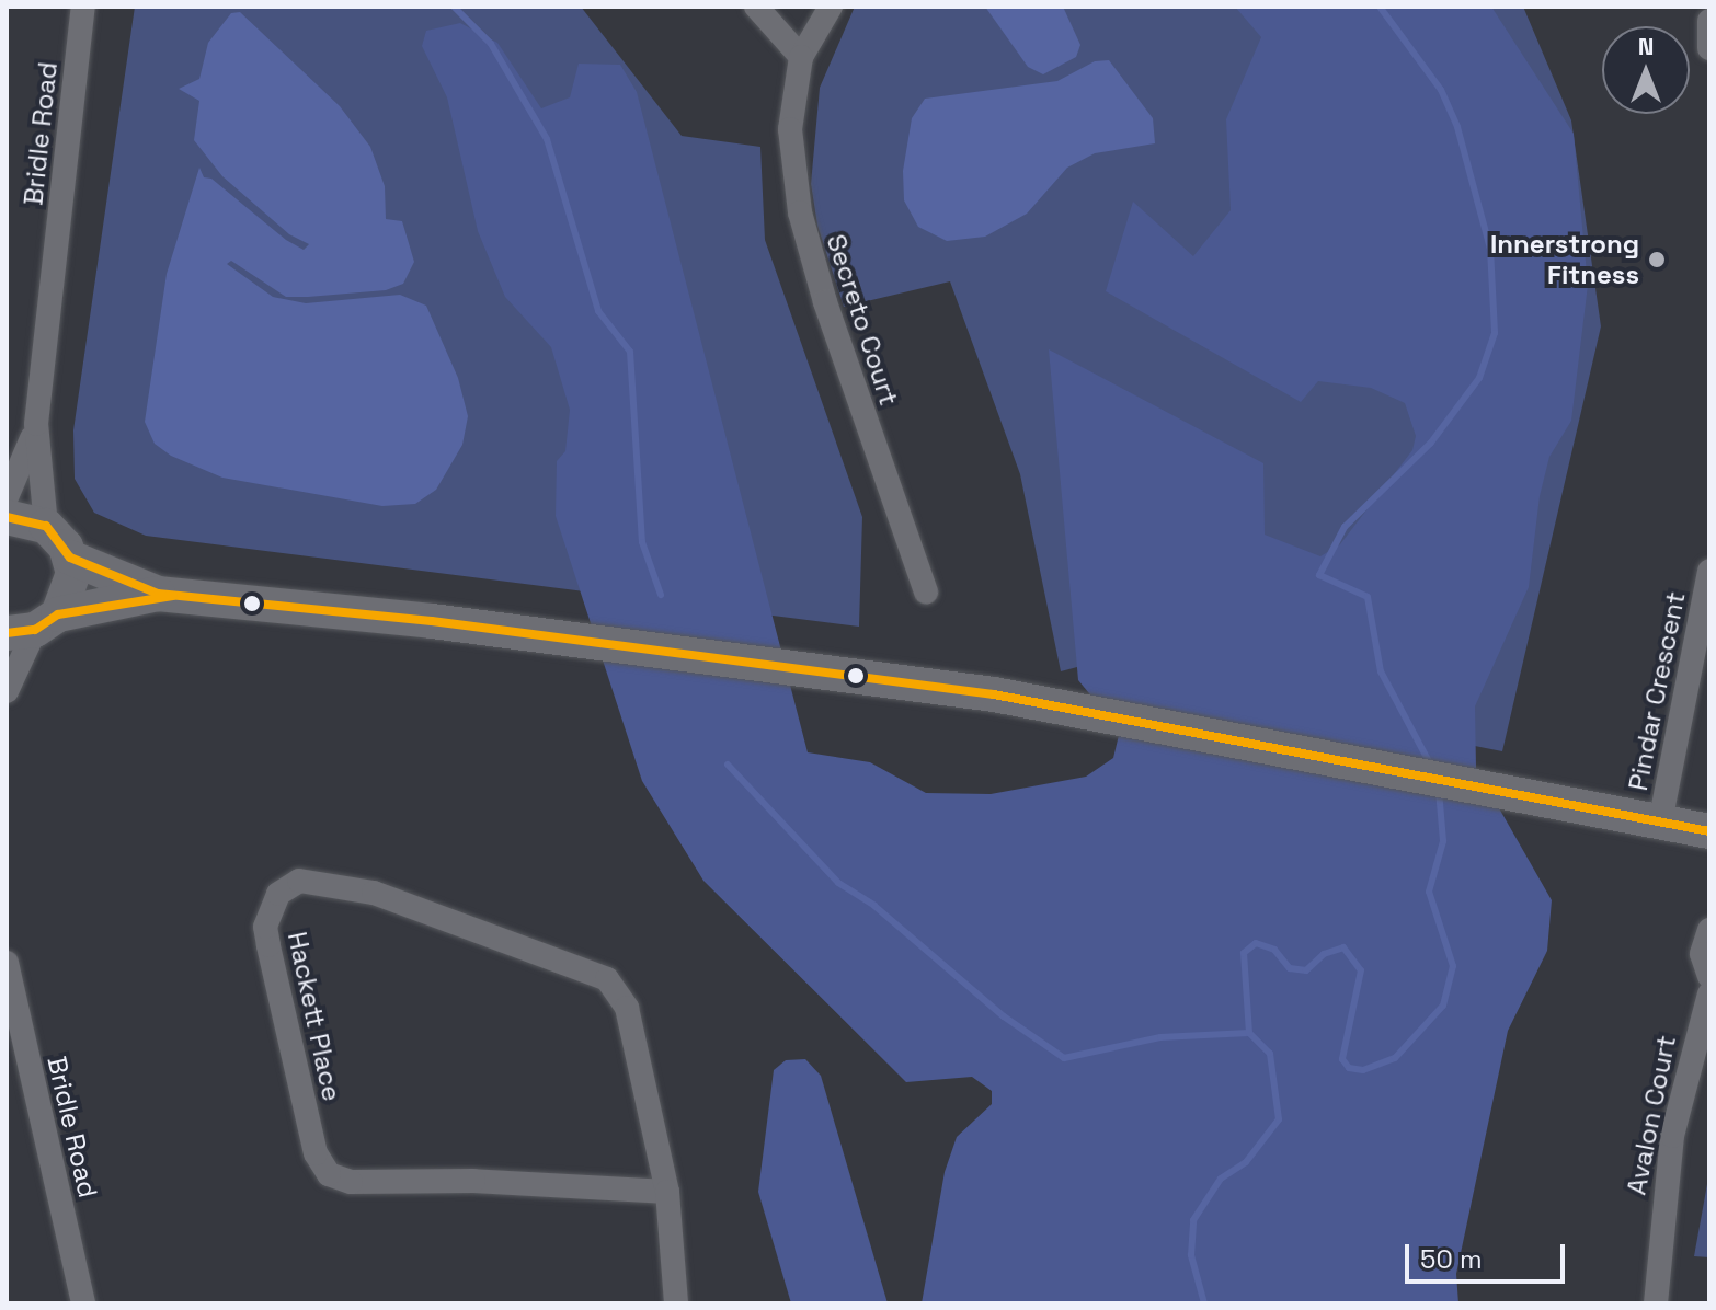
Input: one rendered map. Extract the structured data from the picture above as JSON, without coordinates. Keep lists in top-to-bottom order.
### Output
{
  "streets": {
    "street": [
      "Bridle Road",
      "Secreto Court",
      "Pindar Crescent",
      "Hackett Place",
      "Avalon Court"
    ]
  },
  "places": ["Innerstrong Fitness"],
  "scale_bar": "50 m",
  "north": "top"
}
